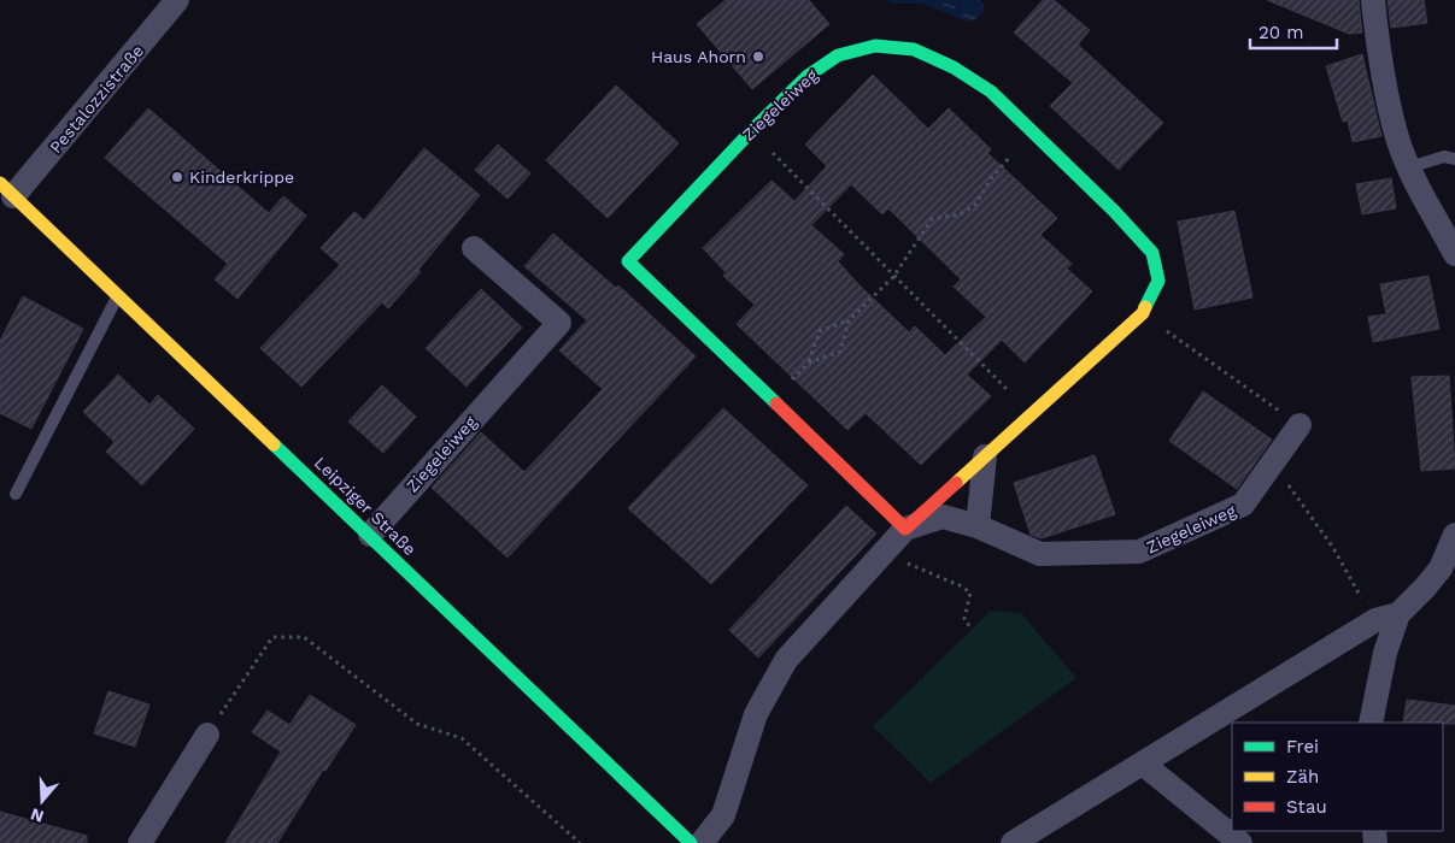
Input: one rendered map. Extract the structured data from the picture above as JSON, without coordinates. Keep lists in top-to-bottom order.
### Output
{
  "streets": {
    "street": ["Pestalozzistraße", "Ziegeleiweg", "Leipziger Straße"]
  },
  "crossings": [
    ["Pestalozzistraße", "Leipziger Straße"],
    ["Ziegeleiweg", "Leipziger Straße"]
  ],
  "places": ["Haus Ahorn", "Kinderkrippe"],
  "legend": ["Frei", "Zäh", "Stau"],
  "scale_bar": "20 m",
  "north": "bottom"
}
